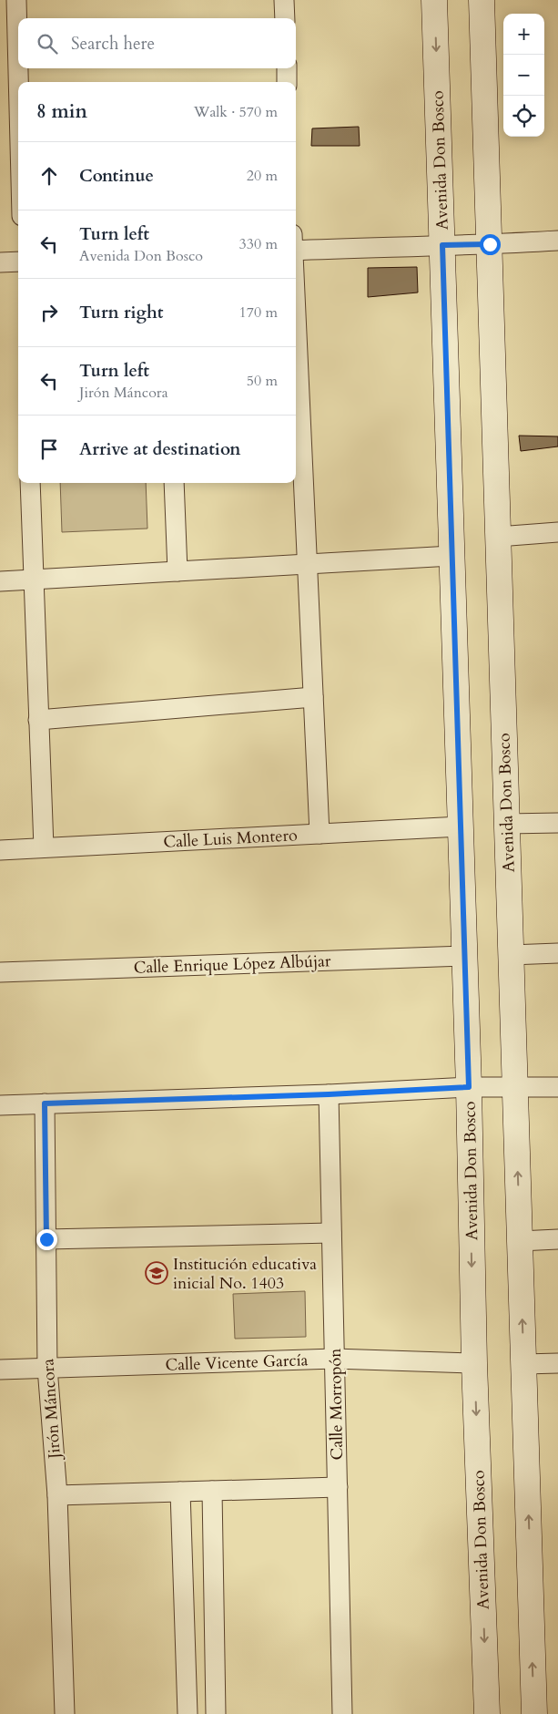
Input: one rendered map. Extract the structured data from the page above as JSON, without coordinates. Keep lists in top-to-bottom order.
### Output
{
  "streets": {
    "street": [
      "Avenida Don Bosco",
      "Calle Luis Montero",
      "Calle Enrique López Albújar",
      "Calle Vicente García",
      "Calle Morropón",
      "Jirón Máncora"
    ]
  },
  "crossings": [
    ["Avenida Don Bosco", "Calle Luis Montero"],
    ["Avenida Don Bosco", "Calle Enrique López Albújar"],
    ["Avenida Don Bosco", "Calle Vicente García"],
    ["Calle Vicente García", "Calle Morropón"],
    ["Calle Vicente García", "Jirón Máncora"]
  ],
  "places": {
    "school or university": ["Institución educativa inicial No. 1403"]
  },
  "page": {
    "map_buttons": ["+", "−"],
    "search": "Search here",
    "heading": ["8 min", "Walk · 570 m"],
    "list": [
      ["Continue", "20 m"],
      ["Turn left", "Avenida Don Bosco", "330 m"],
      ["Turn right", "170 m"],
      ["Turn left", "Jirón Máncora", "50 m"],
      "Arrive at destination"
    ]
  }
}
